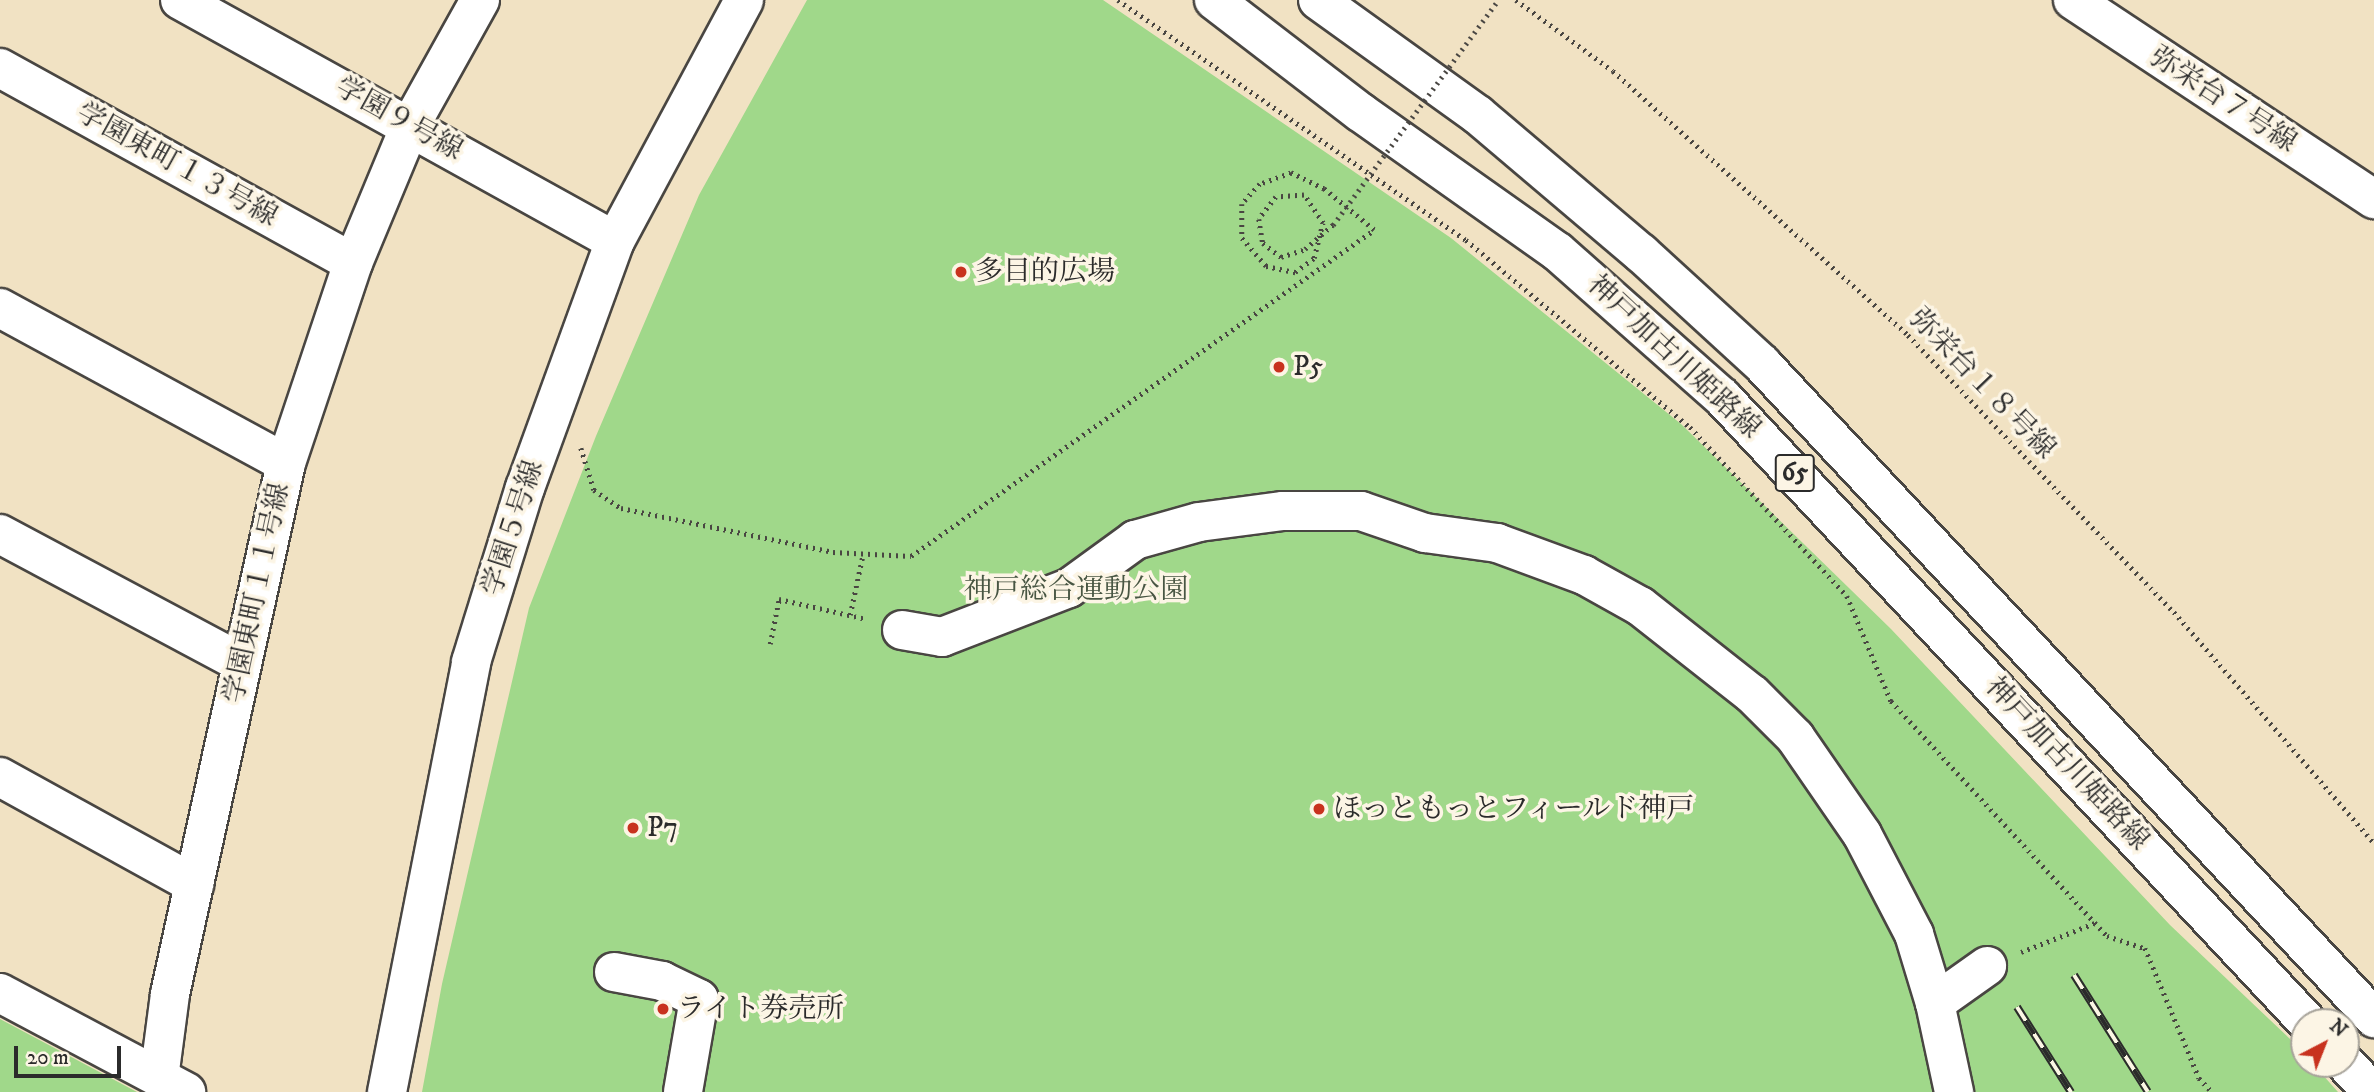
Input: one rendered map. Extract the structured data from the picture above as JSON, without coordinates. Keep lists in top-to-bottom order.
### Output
{
  "streets": {
    "street": [
      "弥栄台７号線",
      "学園９号線",
      "学園東町１３号線",
      "神戸加古川姫路線",
      "65",
      "学園５号線",
      "学園東町１１号線"
    ],
    "path": ["弥栄台１８号線"]
  },
  "crossings": [
    ["学園９号線", "学園５号線"],
    ["学園９号線", "学園東町１１号線"],
    ["学園東町１３号線", "学園東町１１号線"]
  ],
  "parks": ["神戸総合運動公園"],
  "places": [
    "多目的広場",
    "P5",
    "ほっともっとフィールド神戸",
    "P7",
    "ライト券売所"
  ],
  "scale_bar": "20 m",
  "north": "top right"
}
